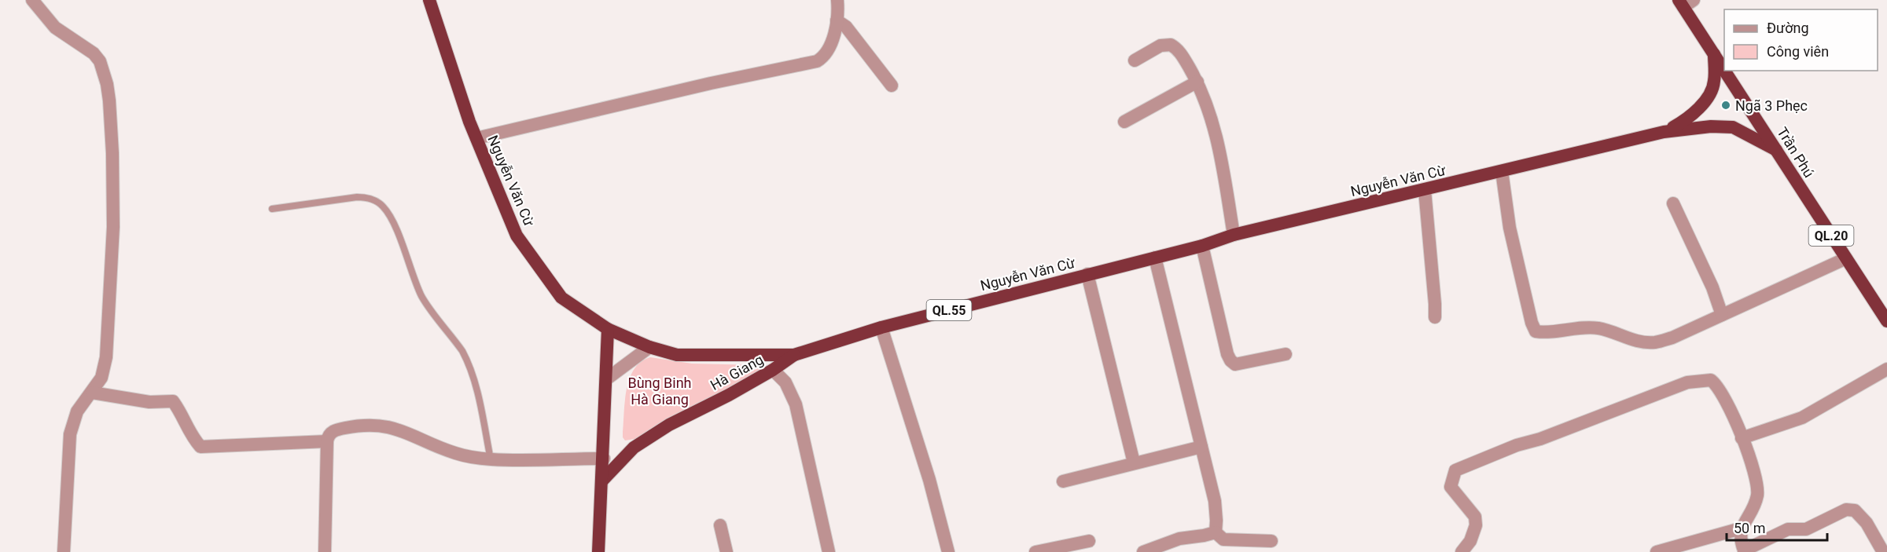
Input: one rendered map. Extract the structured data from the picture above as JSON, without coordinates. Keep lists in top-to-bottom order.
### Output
{
  "streets": {
    "highway": [
      "Trần Phú",
      "Nguyễn Văn Cừ",
      "QL.20",
      "QL.55",
      "Hà Giang"
    ]
  },
  "crossings": [
    ["Trần Phú", "Nguyễn Văn Cừ"],
    ["Nguyễn Văn Cừ", "Hà Giang"]
  ],
  "parks": ["Bùng Binh Hà Giang"],
  "places": ["Ngã 3 Phẹc"],
  "legend": ["Đường", "Công viên"],
  "scale_bar": "50 m"
}
